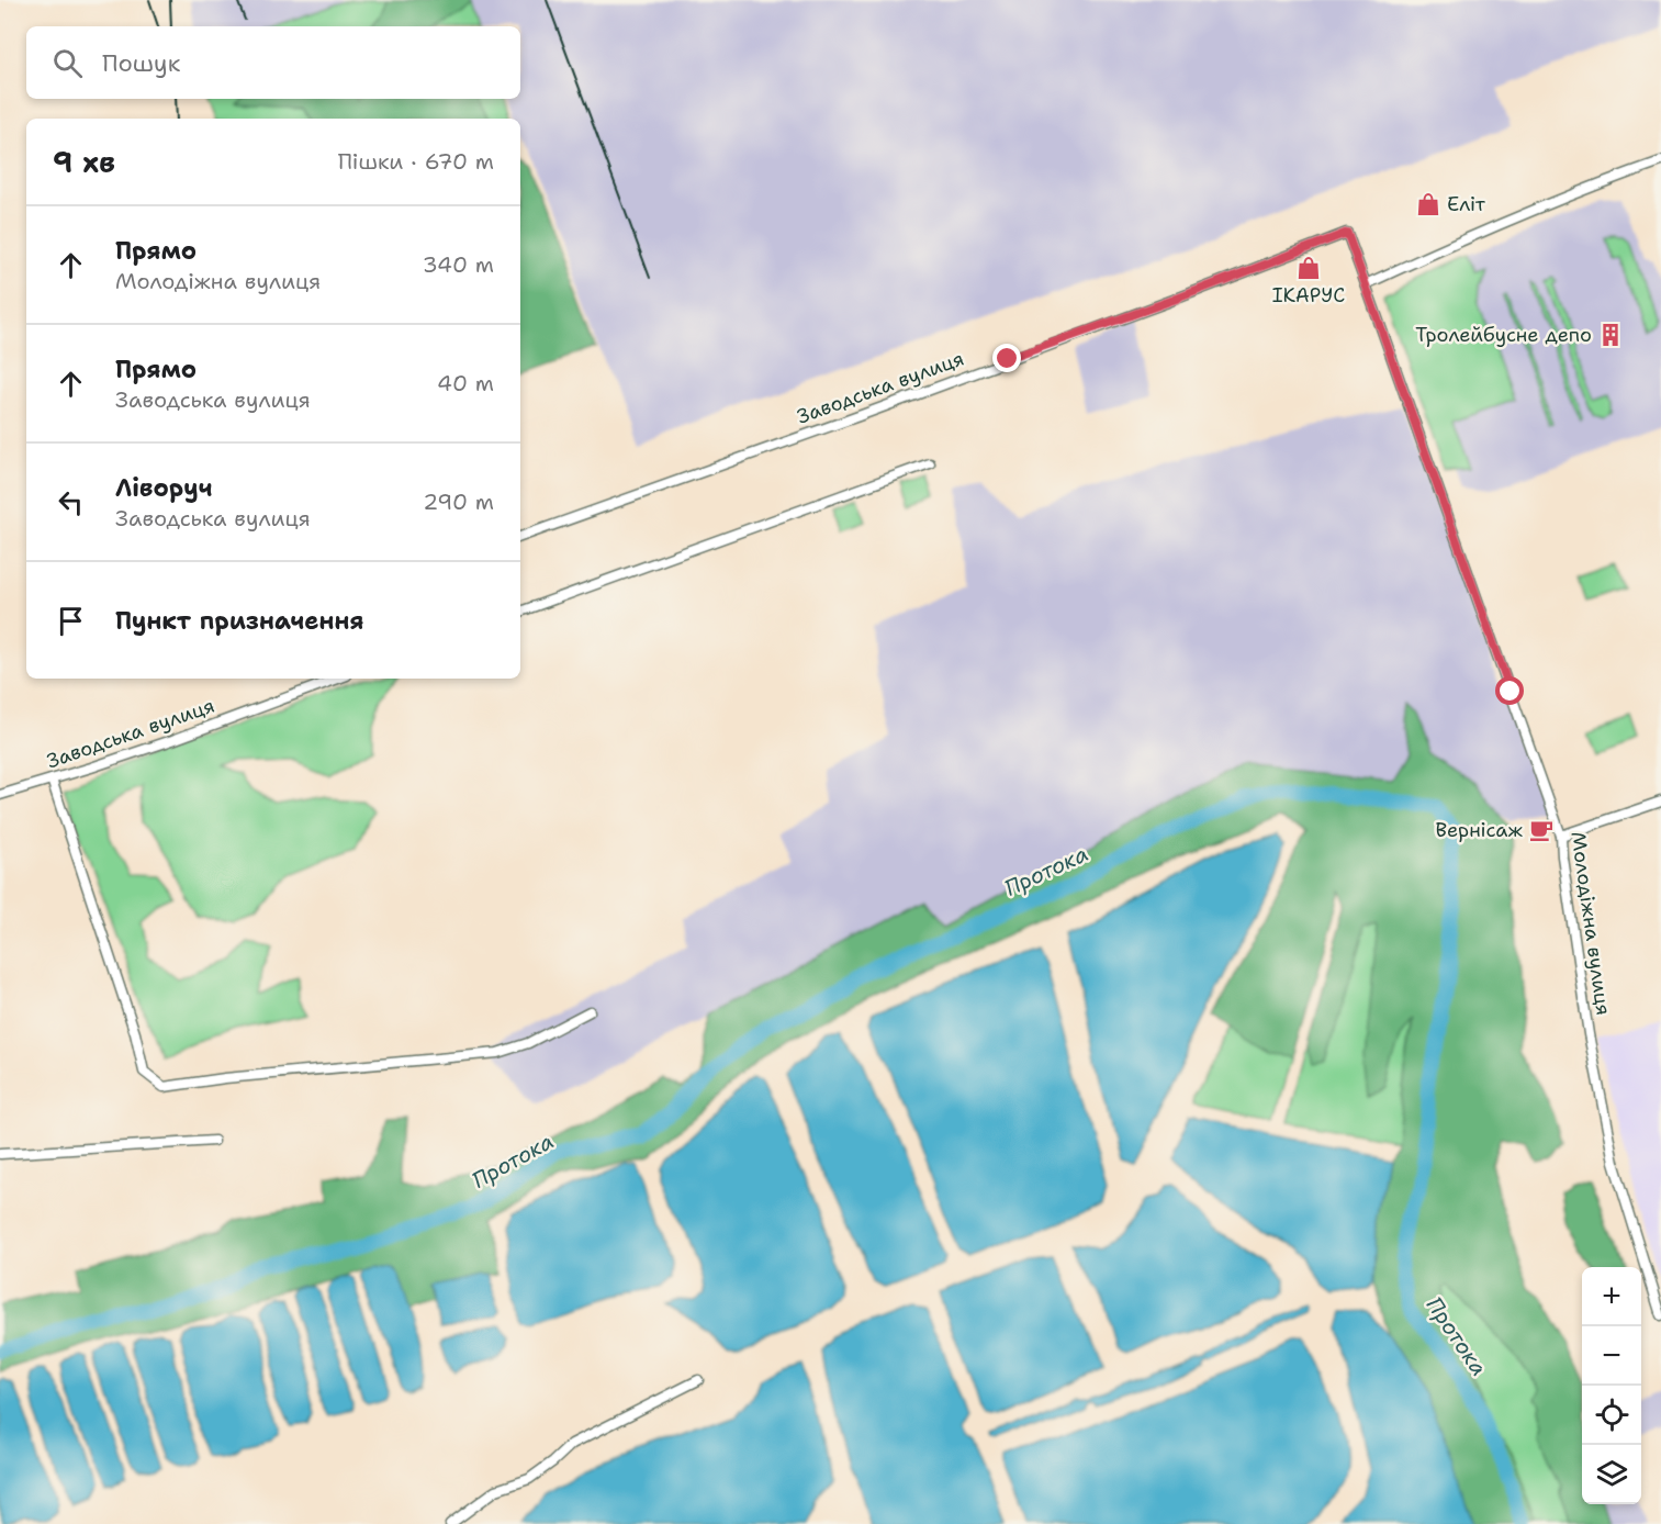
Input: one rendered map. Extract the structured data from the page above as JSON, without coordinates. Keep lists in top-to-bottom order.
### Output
{
  "streets": {
    "street": ["Заводська вулиця", "Молодіжна вулиця"]
  },
  "crossings": [
    ["Заводська вулиця", "Молодіжна вулиця"]
  ],
  "water": ["Протока"],
  "places": {
    "shop": ["Еліт", "ІКАРУС"],
    "building": ["Тролейбусне депо"],
    "cafe": ["Вернісаж"]
  },
  "page": {
    "search": "Пошук",
    "heading": ["9 хв", "Пішки · 670 m"],
    "list": [
      ["Прямо", "Молодіжна вулиця", "340 m"],
      ["Прямо", "Заводська вулиця", "40 m"],
      ["Ліворуч", "Заводська вулиця", "290 m"],
      "Пункт призначення"
    ],
    "map_buttons": ["+", "−"]
  }
}
